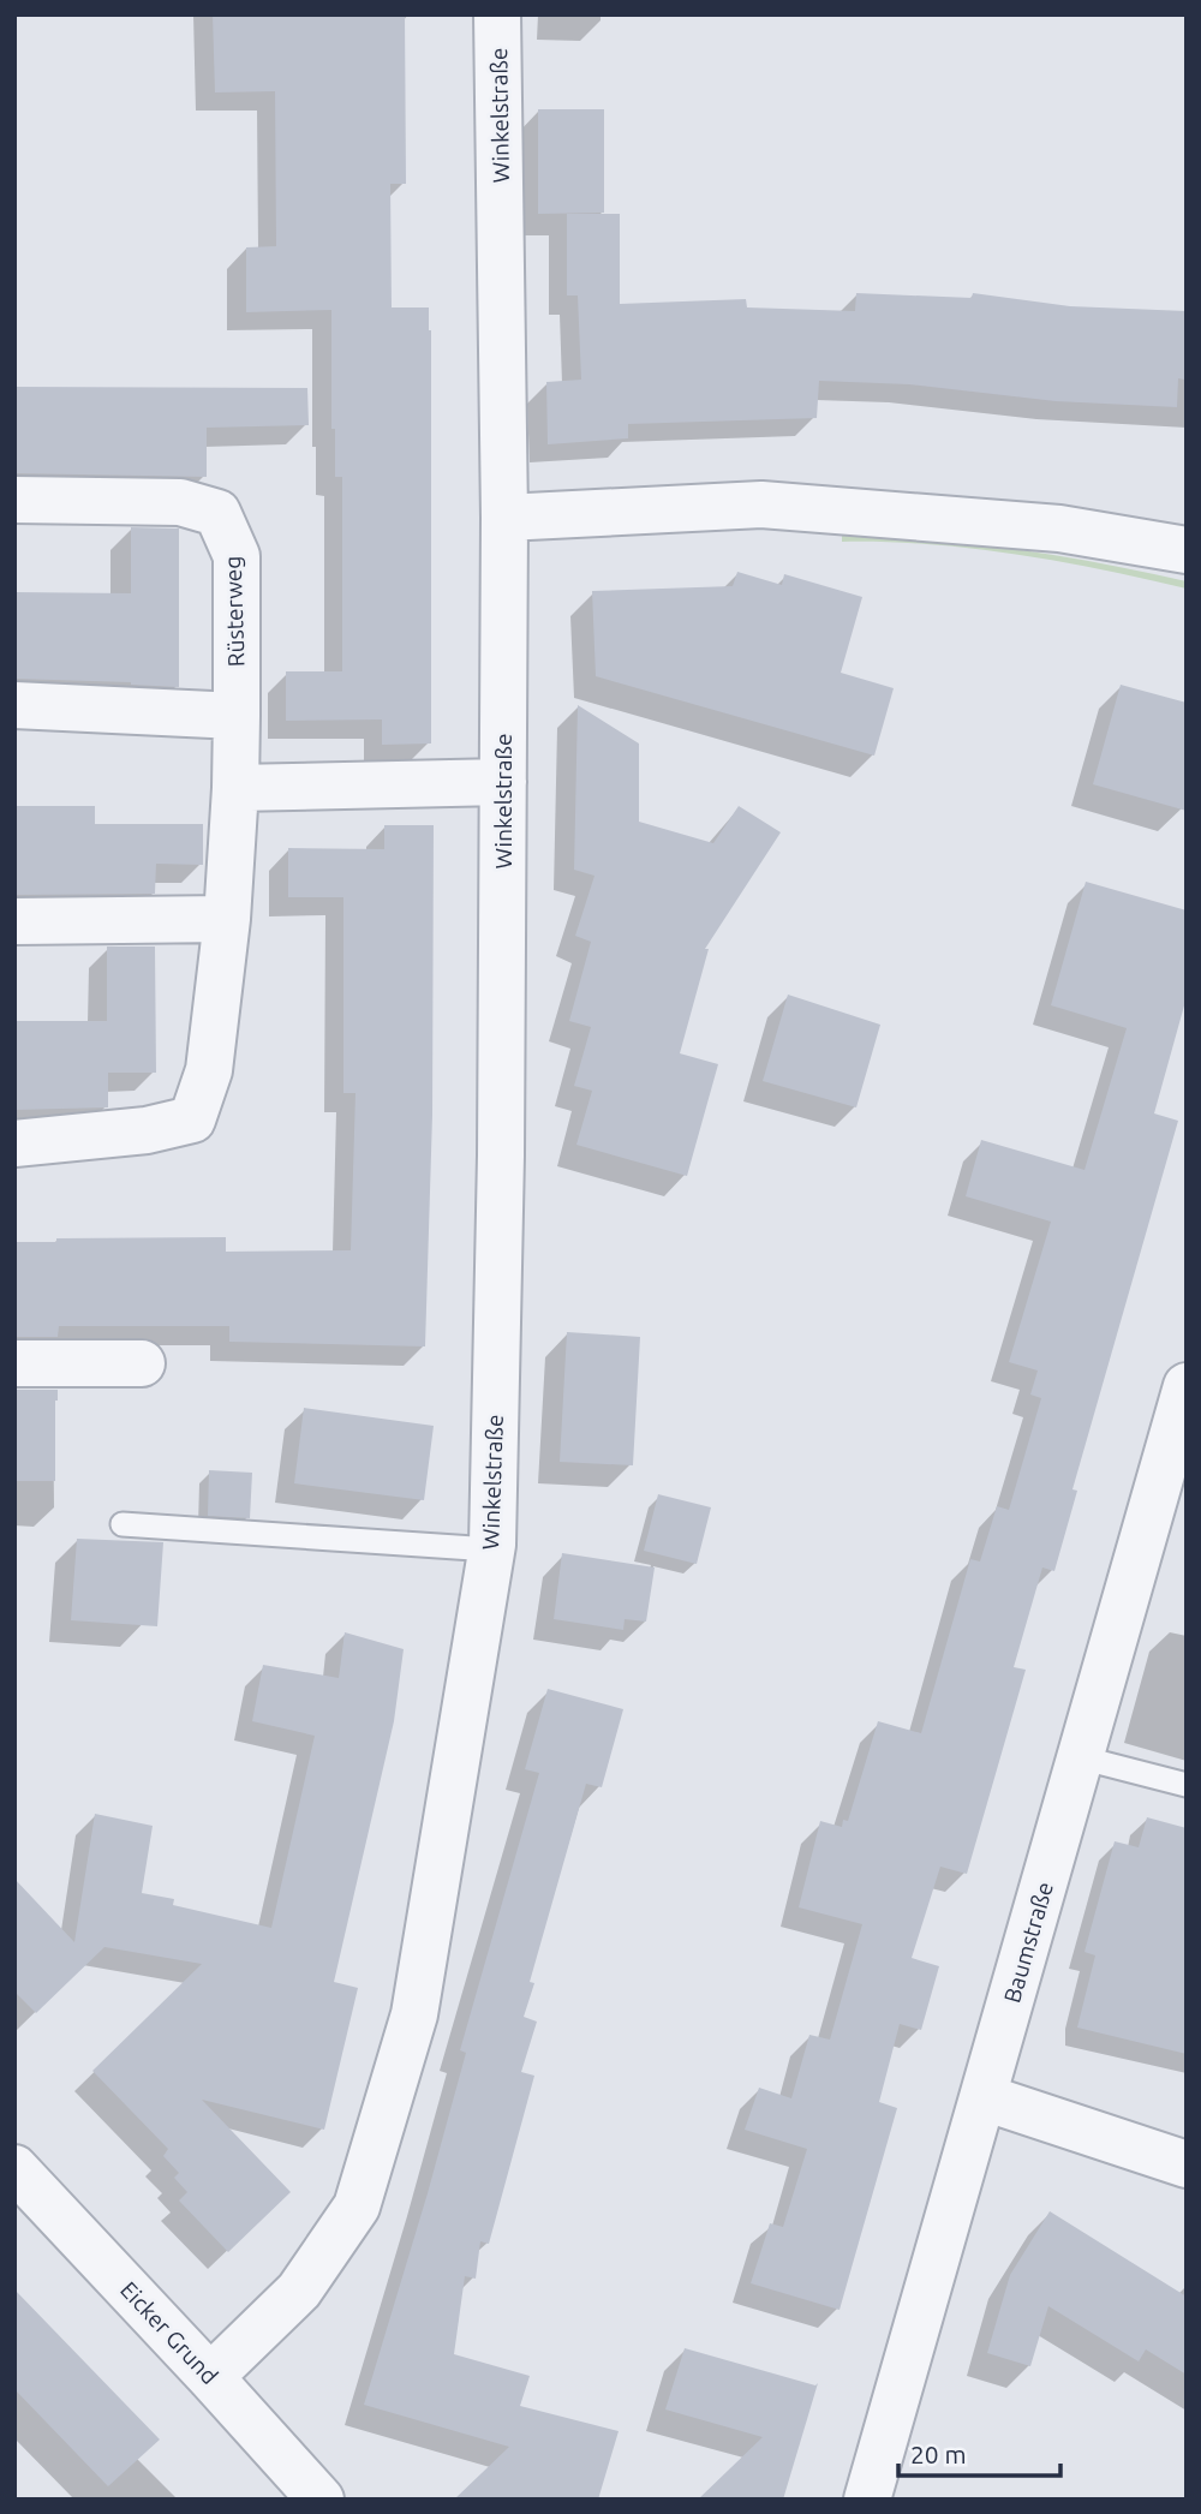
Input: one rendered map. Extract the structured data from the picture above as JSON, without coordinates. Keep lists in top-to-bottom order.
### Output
{
  "streets": {
    "street": [
      "Winkelstraße",
      "Rüsterweg",
      "Baumstraße",
      "Eicker Grund"
    ]
  },
  "crossings": [
    ["Winkelstraße", "Eicker Grund"]
  ],
  "scale_bar": "20 m"
}
